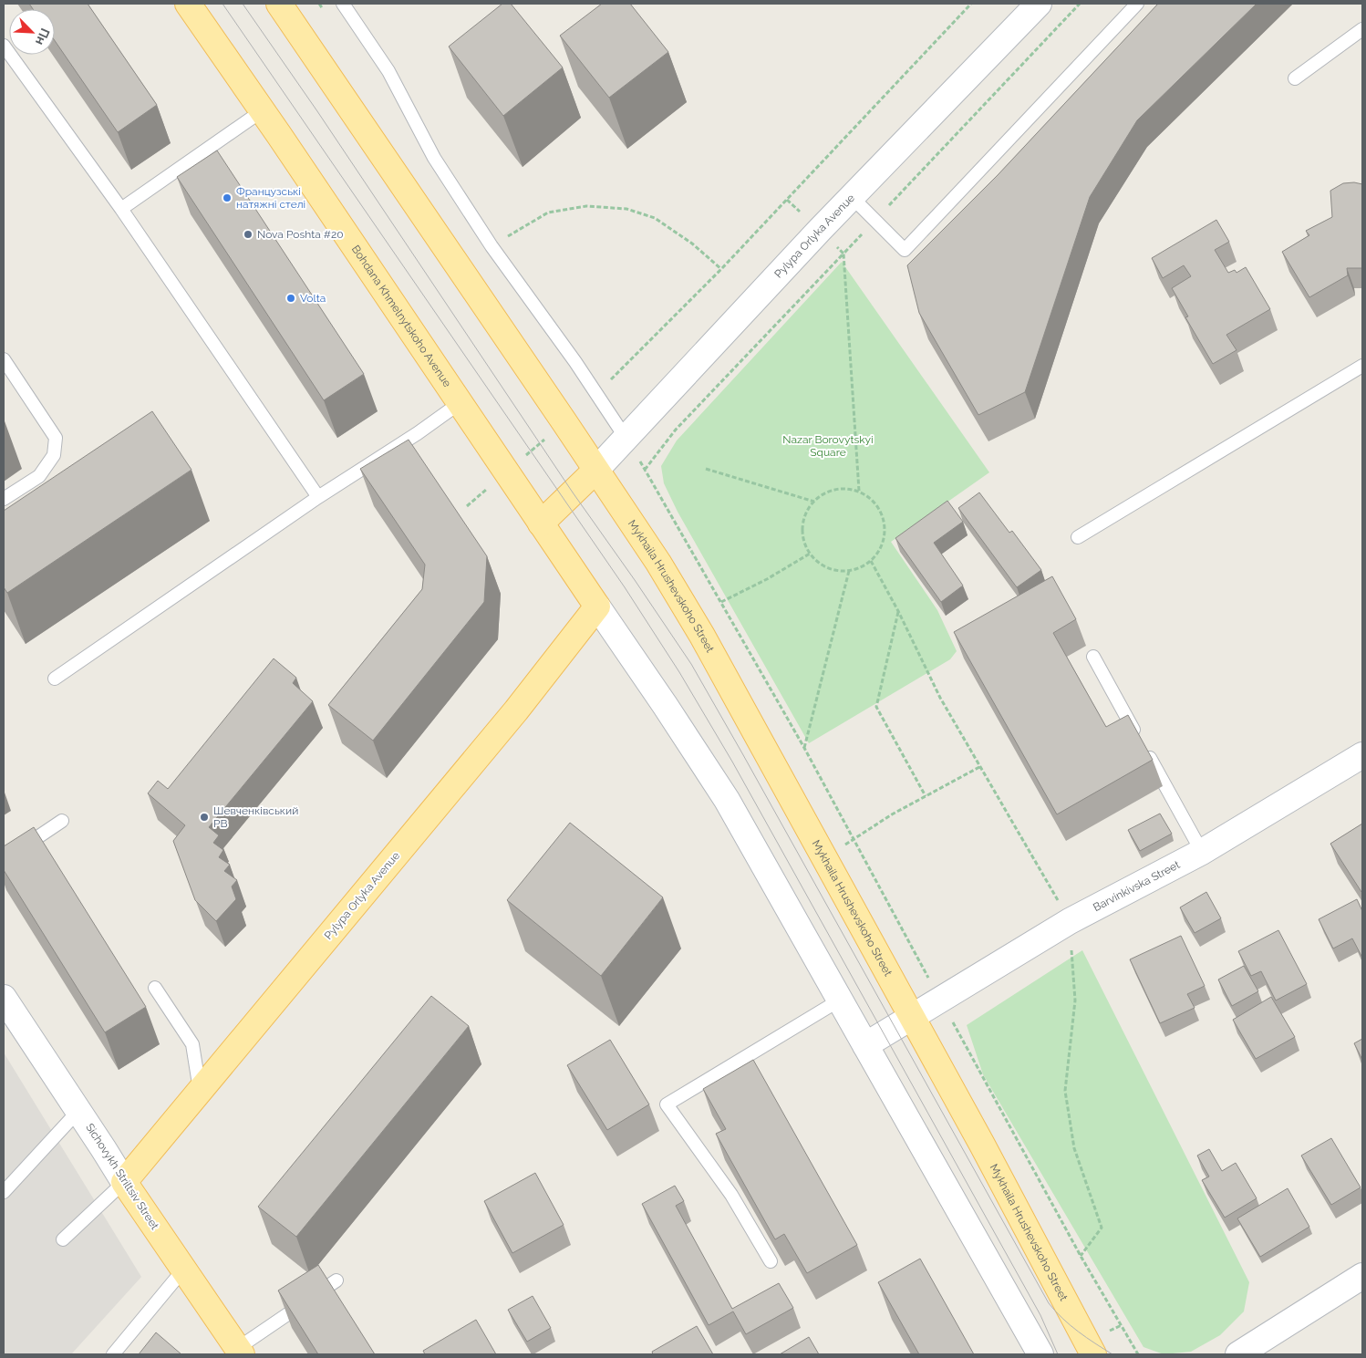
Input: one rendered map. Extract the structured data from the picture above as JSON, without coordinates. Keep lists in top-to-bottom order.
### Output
{
  "streets": {
    "main road": [
      "Pylypa Orlyka Avenue",
      "Bohdana Khmelnytskoho Avenue",
      "Mykhaila Hrushevskoho Street",
      "Sichovykh Striltsiv Street"
    ],
    "street": ["Barvinkivska Street"]
  },
  "crossings": [
    ["Pylypa Orlyka Avenue", "Bohdana Khmelnytskoho Avenue"],
    ["Pylypa Orlyka Avenue", "Mykhaila Hrushevskoho Street"],
    ["Pylypa Orlyka Avenue", "Sichovykh Striltsiv Street"],
    ["Mykhaila Hrushevskoho Street", "Barvinkivska Street"]
  ],
  "parks": ["Nazar Borovytskyi Square"],
  "places": [
    "Французські натяжні стелі",
    "Nova Poshta #20",
    "Volta",
    "Шевченківський РВ"
  ],
  "north": "bottom right"
}
